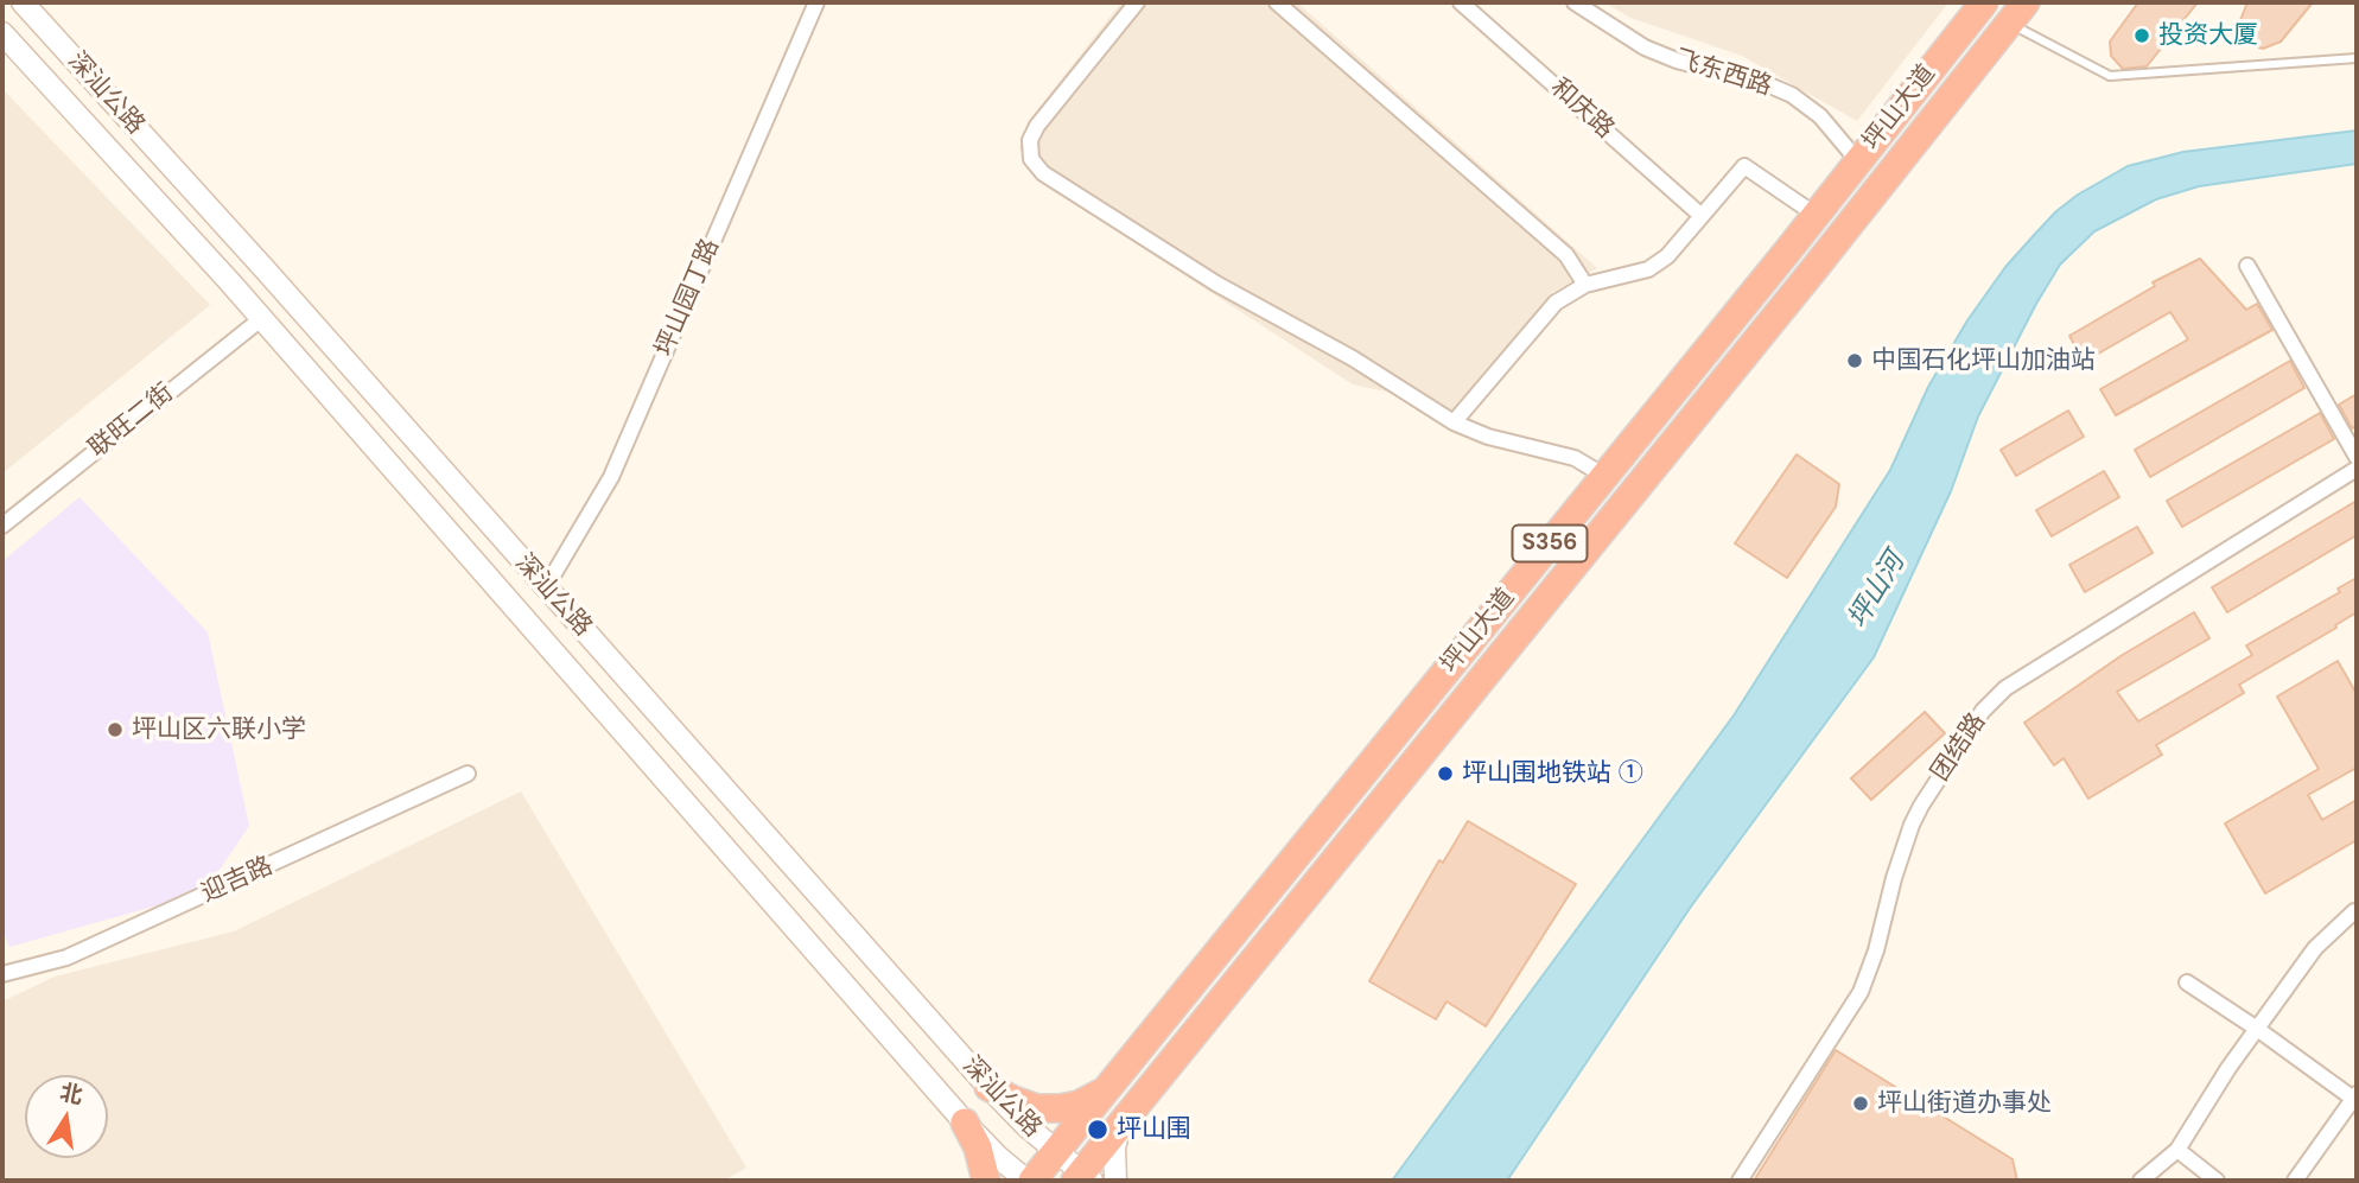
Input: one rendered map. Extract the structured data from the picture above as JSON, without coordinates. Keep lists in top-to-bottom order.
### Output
{
  "streets": {
    "highway": ["坪山大道", "S356"],
    "main road": ["深汕公路"],
    "street": [
      "飞东西路",
      "和庆路",
      "坪山园丁路",
      "联旺二街",
      "团结路",
      "迎吉路"
    ]
  },
  "crossings": [
    ["飞东西路", "坪山大道"],
    ["深汕公路", "坪山大道"],
    ["深汕公路", "坪山园丁路"],
    ["深汕公路", "联旺二街"]
  ],
  "water": ["坪山河"],
  "places": [
    "投资大厦",
    "中国石化坪山加油站",
    "坪山区六联小学",
    "坪山围地铁站 ①",
    "坪山街道办事处",
    "坪山围"
  ],
  "north": "top"
}
